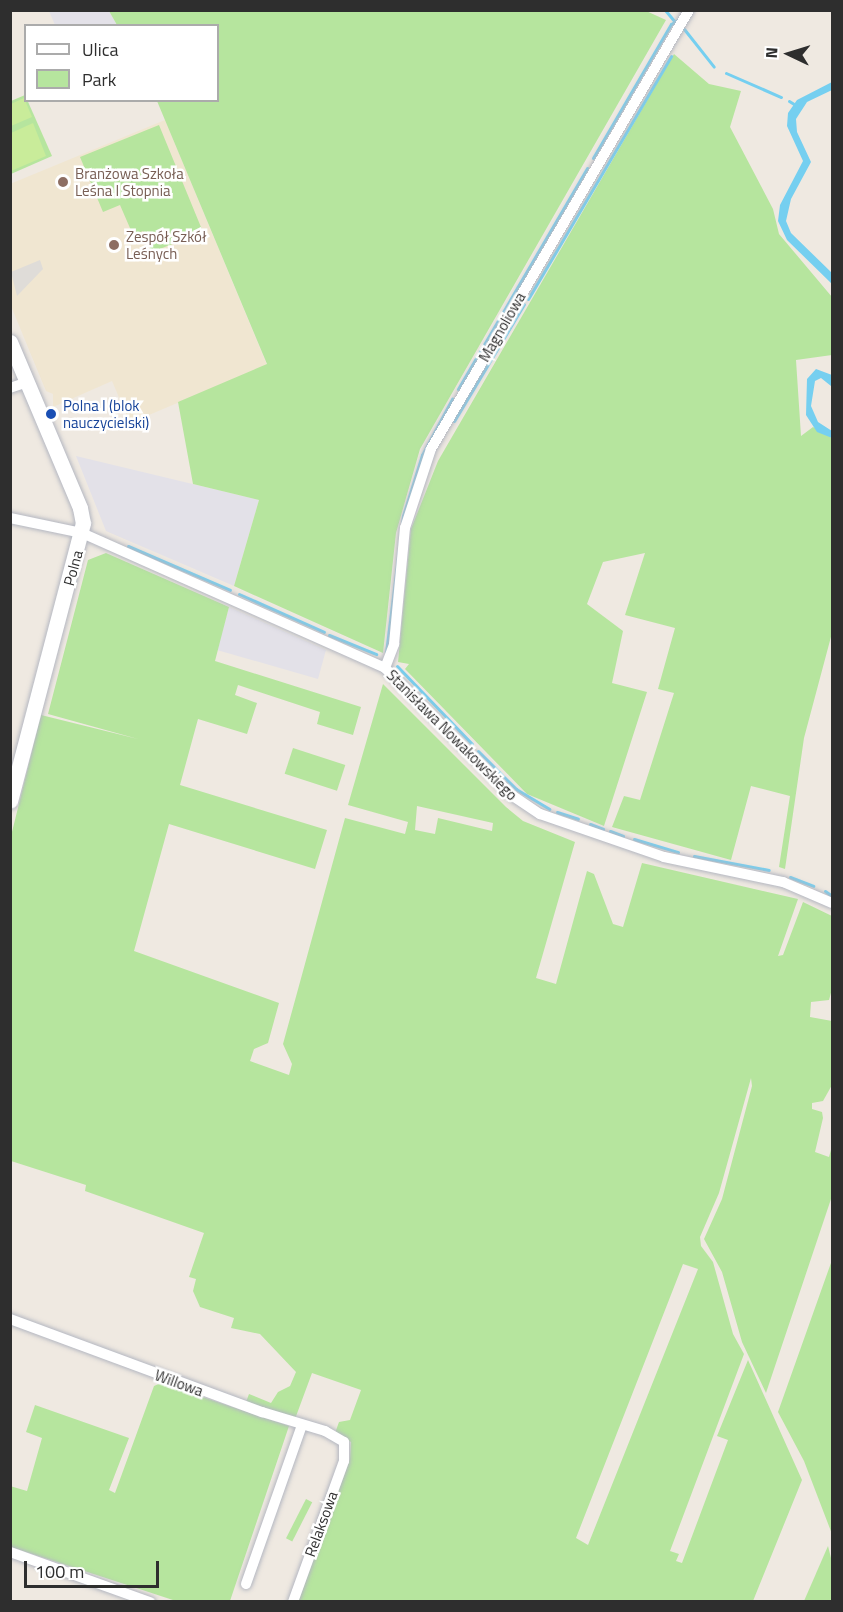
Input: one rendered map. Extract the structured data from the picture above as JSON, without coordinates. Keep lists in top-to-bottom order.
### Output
{
  "streets": {
    "street": [
      "Magnoliowa",
      "Polna",
      "Stanisława Nowakowskiego",
      "Willowa",
      "Relaksowa"
    ]
  },
  "crossings": [
    ["Magnoliowa", "Stanisława Nowakowskiego"],
    ["Polna", "Stanisława Nowakowskiego"],
    ["Willowa", "Relaksowa"]
  ],
  "places": ["Branżowa Szkoła Leśna I Stopnia", "Zespół Szkół Leśnych", "Polna I (blok nauczycielski)"],
  "legend": ["Ulica", "Park"],
  "scale_bar": "100 m",
  "north": "left"
}
